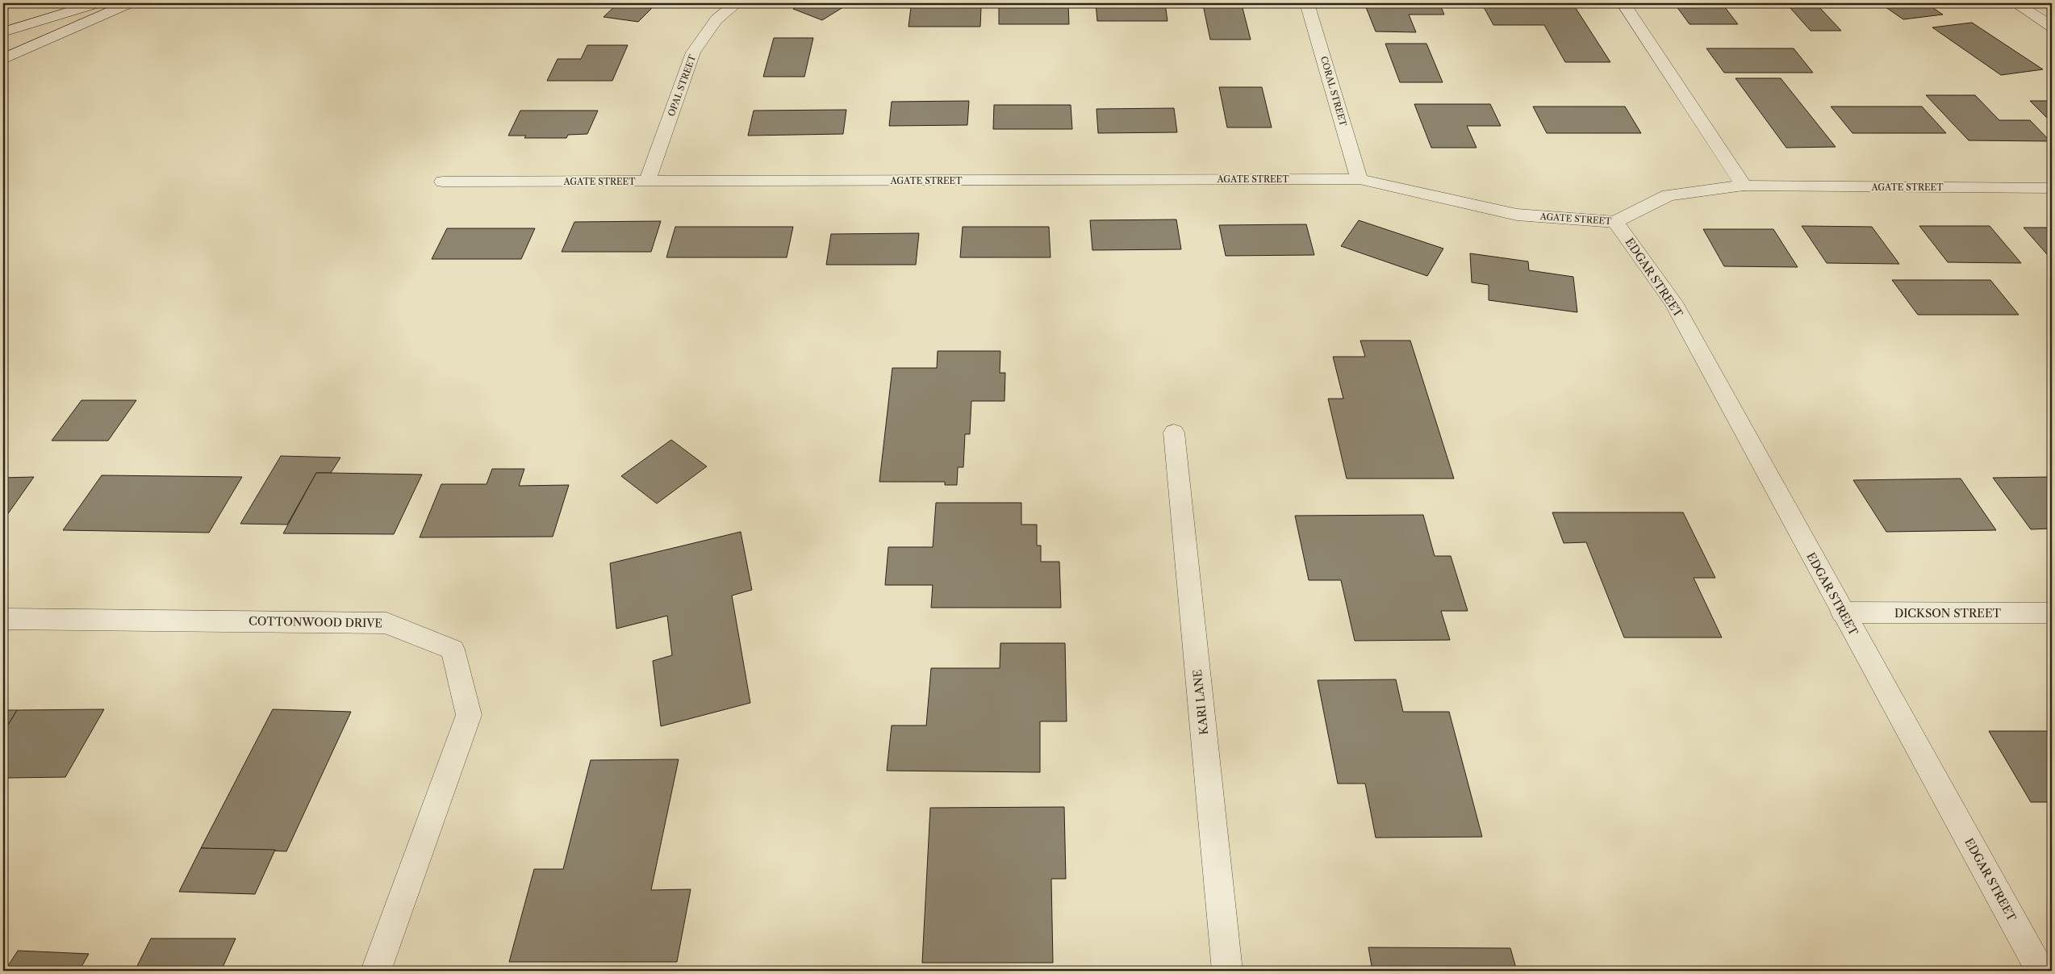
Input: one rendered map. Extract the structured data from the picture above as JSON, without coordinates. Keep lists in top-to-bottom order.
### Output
{
  "streets": {
    "street": [
      "OPAL STREET",
      "CORAL STREET",
      "AGATE STREET",
      "EDGAR STREET",
      "DICKSON STREET",
      "COTTONWOOD DRIVE",
      "KARI LANE"
    ]
  },
  "crossings": [
    ["OPAL STREET", "AGATE STREET"],
    ["CORAL STREET", "AGATE STREET"],
    ["AGATE STREET", "EDGAR STREET"],
    ["EDGAR STREET", "DICKSON STREET"]
  ]
}
